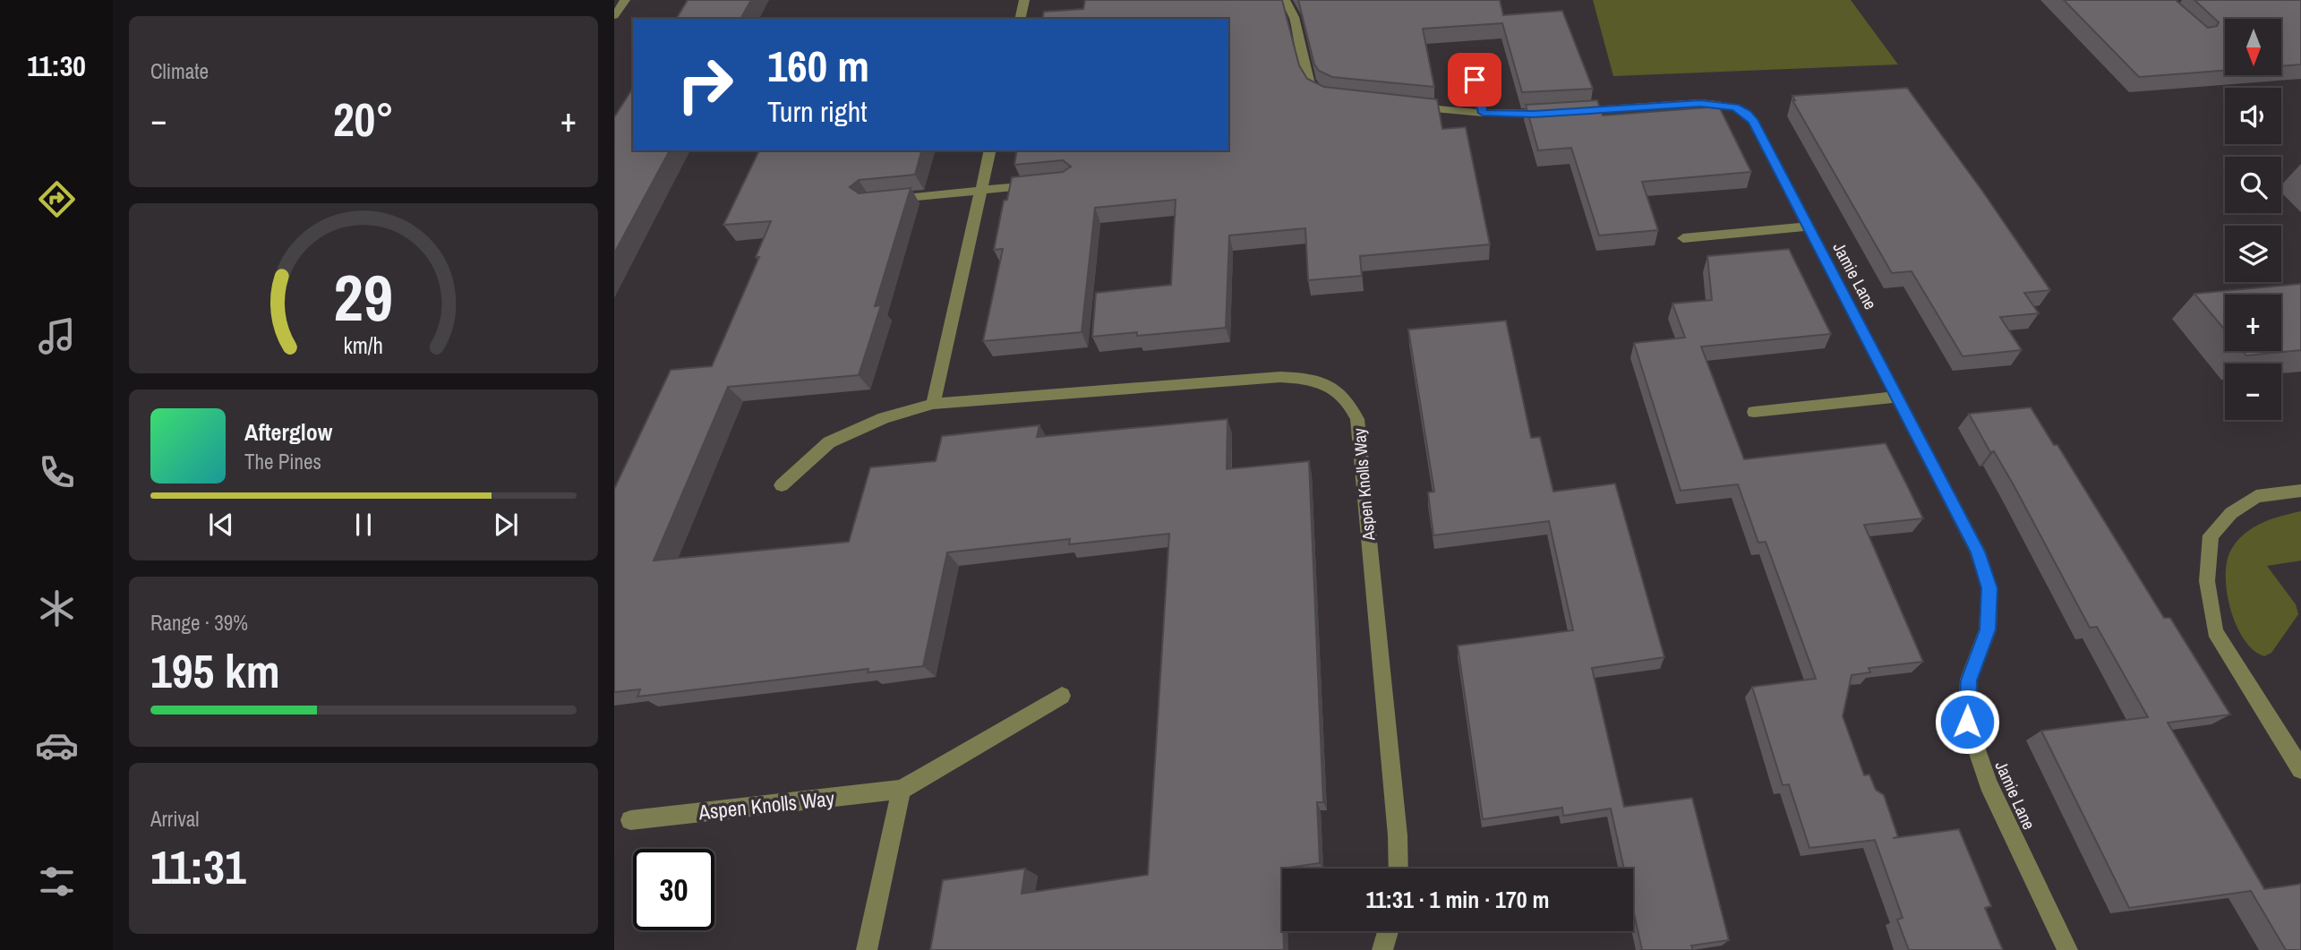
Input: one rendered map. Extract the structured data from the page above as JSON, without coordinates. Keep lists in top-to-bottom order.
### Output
{
  "streets": {
    "street": ["Jamie Lane", "Aspen Knolls Way"]
  },
  "north": "bottom",
  "page": {
    "tabs": "11:30",
    "tile": [
      "Climate",
      ["Range · 39%", "195 km"],
      ["Arrival", "11:31"]
    ],
    "map_buttons": ["+", "−"],
    "turn": ["160 m", "Turn right"],
    "heat": ["−", "20°", "+"],
    "song": ["Afterglow", "The Pines"],
    "limit": "30",
    "trip": "11:31 · 1 min · 170 m",
    "gauge": ["29", "km/h"]
  }
}
